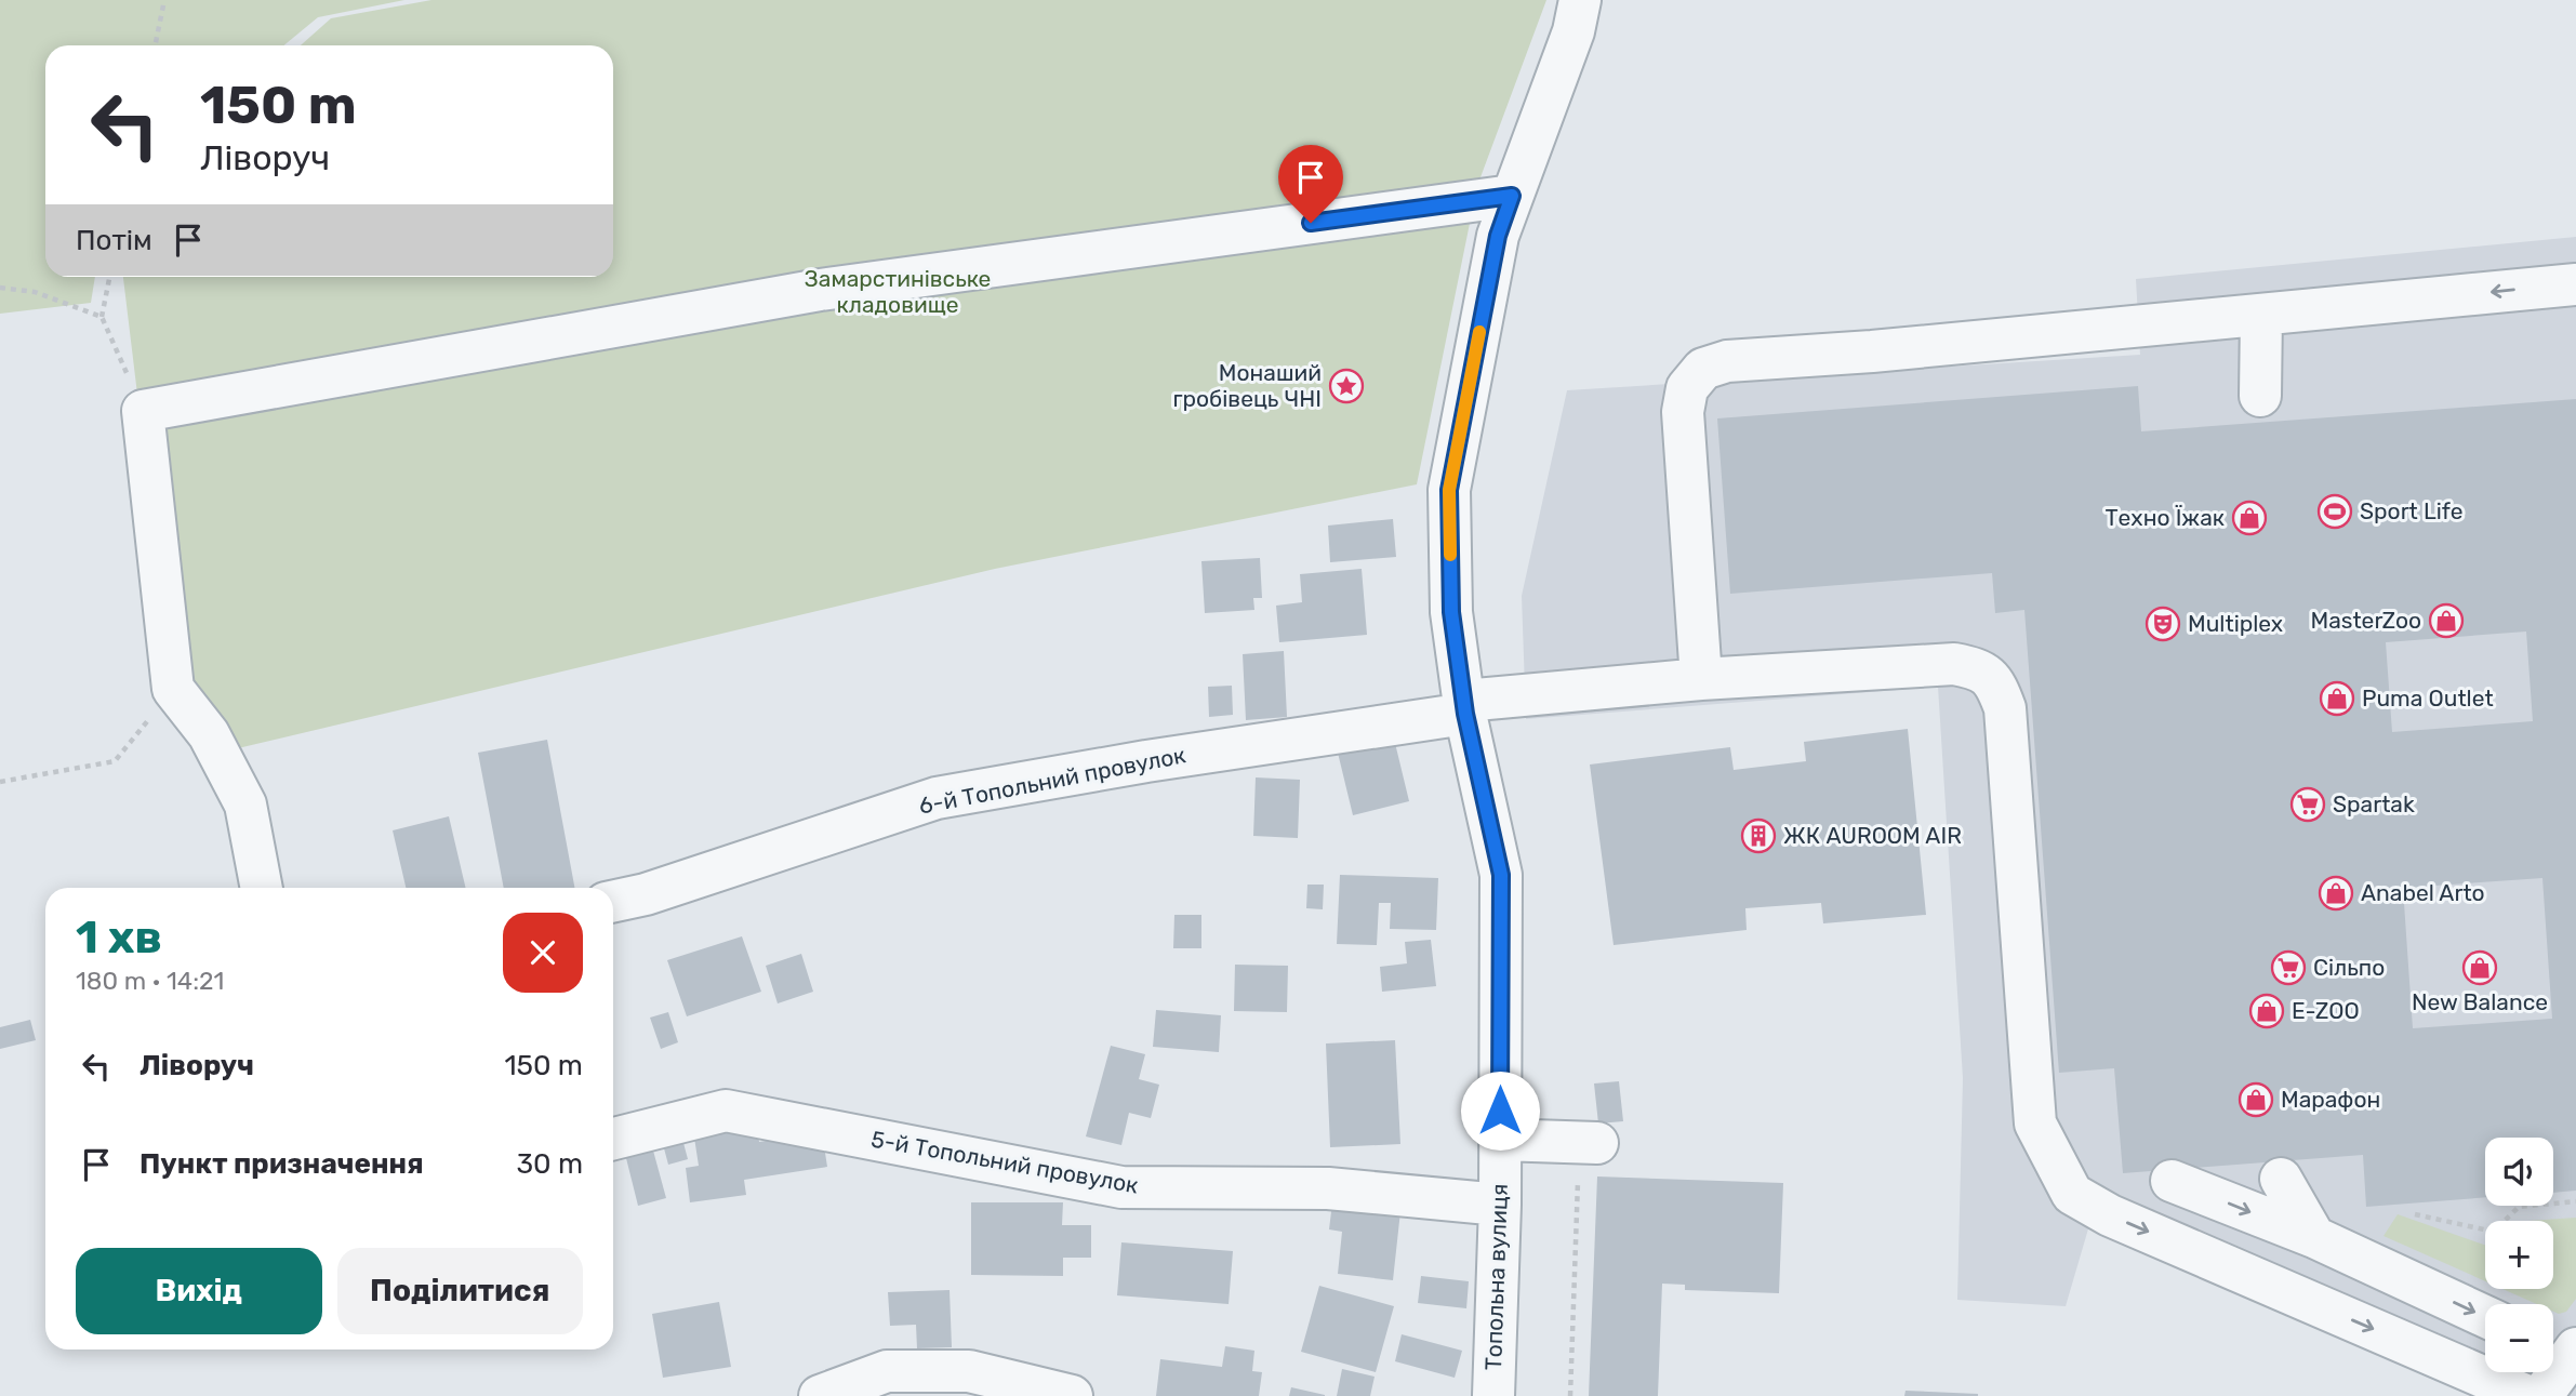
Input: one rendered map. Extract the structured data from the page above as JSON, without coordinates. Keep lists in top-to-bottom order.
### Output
{
  "streets": {
    "street": ["6-й Топольний провулок", "5-й Топольний провулок", "Топольна вулиця"]
  },
  "crossings": [
    ["6-й Топольний провулок", "Топольна вулиця"],
    ["5-й Топольний провулок", "Топольна вулиця"]
  ],
  "parks": ["Замарстинівське кладовище"],
  "places": {
    "place": ["Монаший гробівець ЧНІ"],
    "sports": ["Sport Life"],
    "shop": [
      "Техно Їжак",
      "MasterZoo",
      "Puma Outlet",
      "Anabel Arto",
      "New Balance",
      "E-ZOO",
      "Марафон"
    ],
    "theatre": ["Multiplex"],
    "supermarket": ["Spartak", "Сільпо"],
    "building": ["ЖК AUROOM AIR"]
  },
  "page": {
    "turn": ["150 m", "Ліворуч"],
    "then": "Потім",
    "heading": ["1 хв", "180 m · 14:21"],
    "list": [
      {
        "name": "Ліворуч",
        "value": "150 m"
      },
      {
        "name": "Пункт призначення",
        "value": "30 m"
      }
    ],
    "map_buttons": ["+", "−"],
    "buttons": ["Вихід", "Поділитися"]
  }
}
